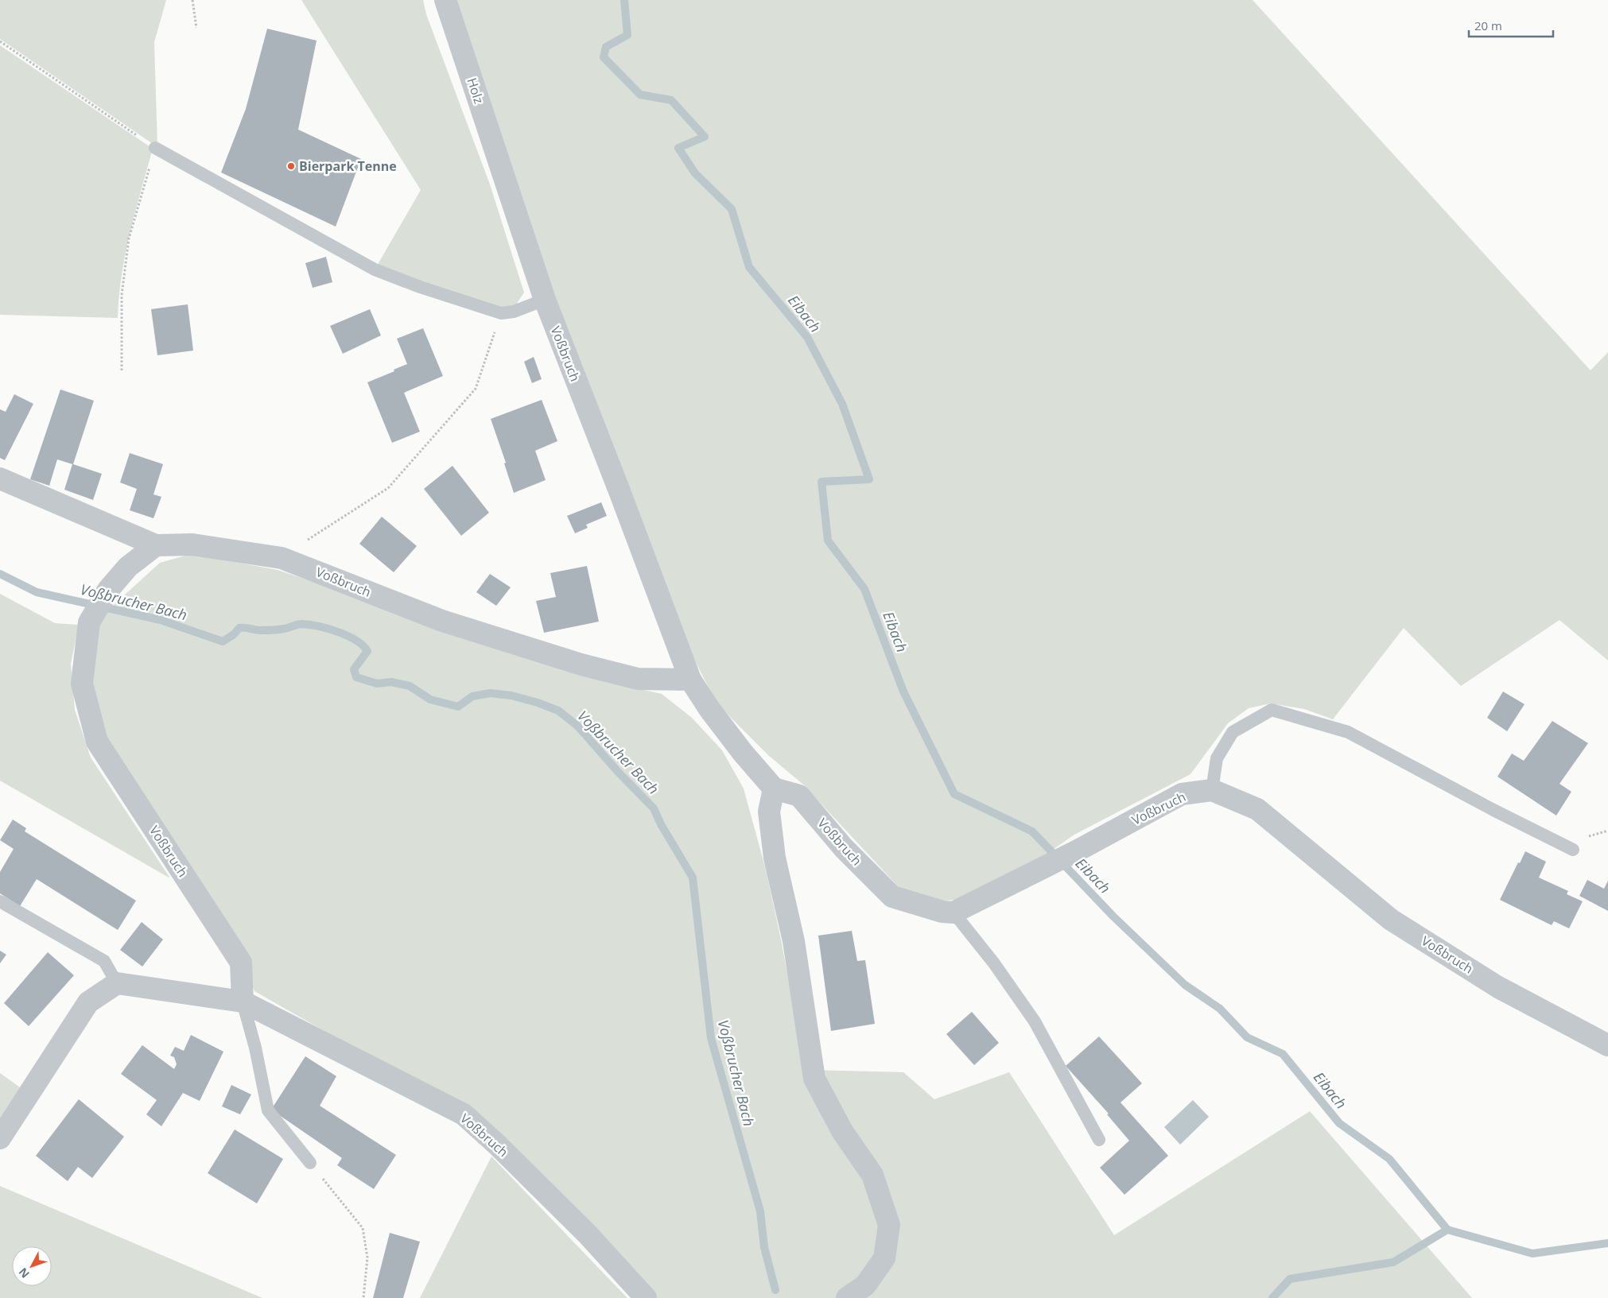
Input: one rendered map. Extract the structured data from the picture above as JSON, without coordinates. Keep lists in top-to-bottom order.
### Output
{
  "streets": {
    "street": ["Holz", "Voßbruch"]
  },
  "crossings": [
    ["Holz", "Voßbruch"]
  ],
  "water": ["Eibach", "Voßbrucher Bach"],
  "places": ["Bierpark Tenne"],
  "scale_bar": "20 m",
  "north": "bottom left"
}
